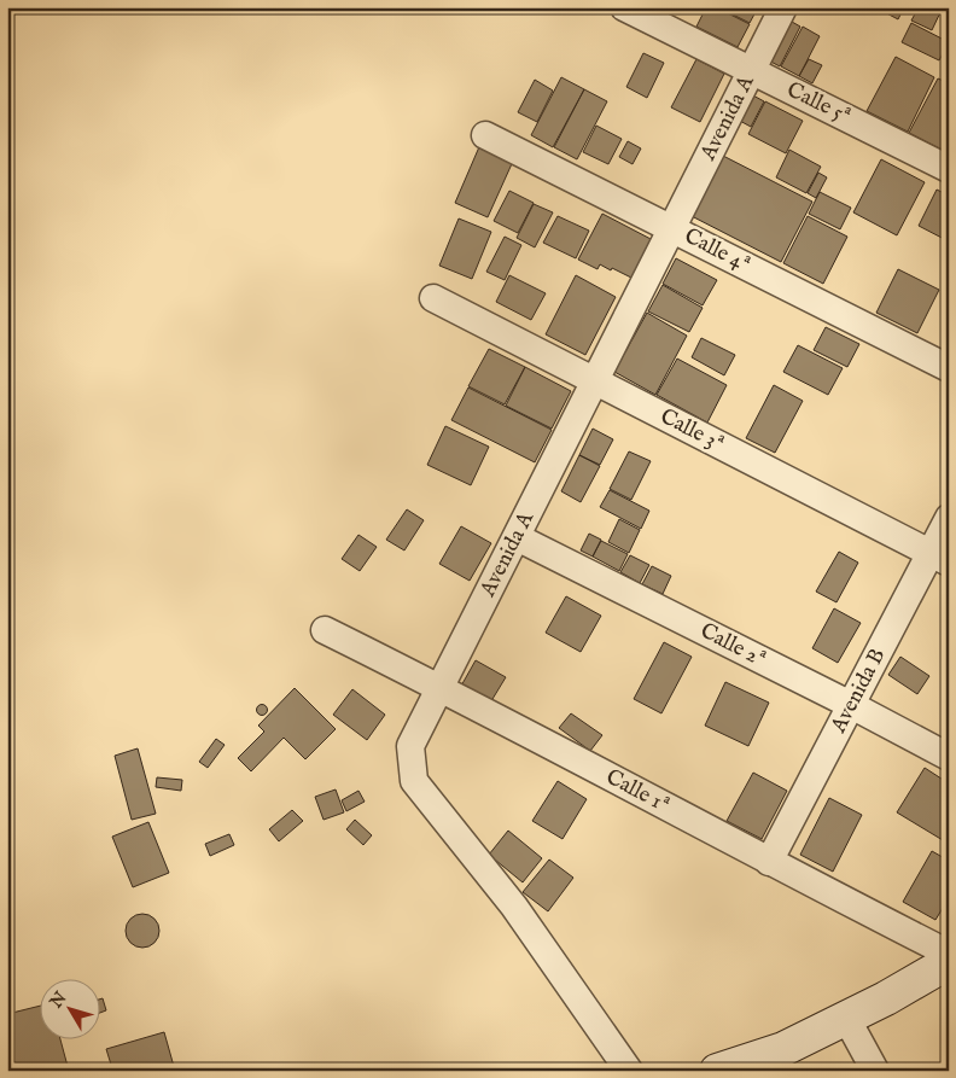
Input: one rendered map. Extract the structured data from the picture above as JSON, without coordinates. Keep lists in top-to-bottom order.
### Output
{
  "streets": {
    "street": [
      "Calle 5ª",
      "Avenida A",
      "Calle 4ª",
      "Calle 3ª",
      "Calle 2ª",
      "Avenida B",
      "Calle 1ª"
    ]
  },
  "crossings": [
    ["Calle 5ª", "Avenida A"],
    ["Avenida A", "Calle 4ª"],
    ["Avenida A", "Calle 3ª"],
    ["Avenida A", "Calle 2ª"],
    ["Avenida A", "Calle 1ª"],
    ["Calle 3ª", "Avenida B"],
    ["Calle 2ª", "Avenida B"],
    ["Avenida B", "Calle 1ª"]
  ],
  "north": "top left"
}
